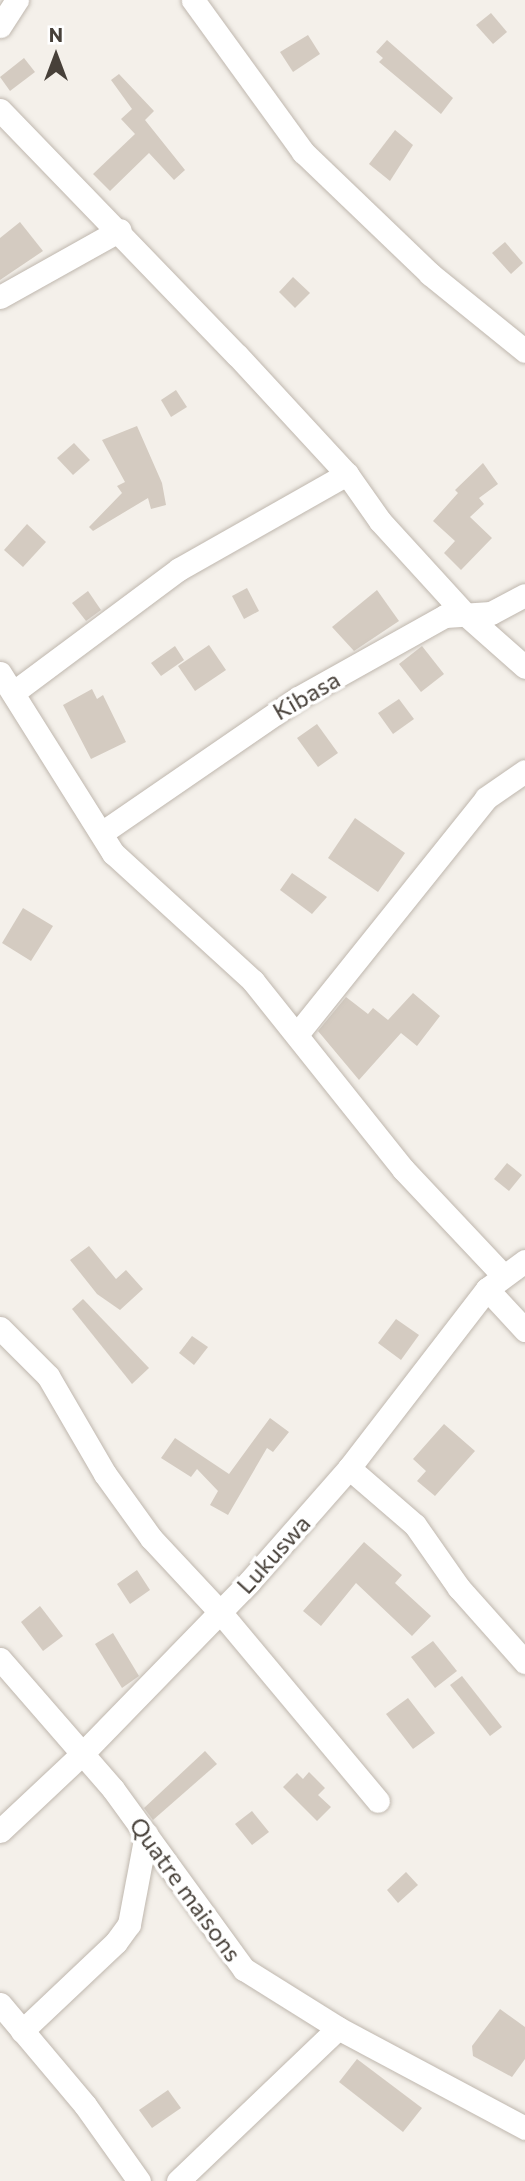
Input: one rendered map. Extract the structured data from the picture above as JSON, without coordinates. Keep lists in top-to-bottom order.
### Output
{
  "streets": {
    "street": ["Kibasa", "Lukuswa", "Quatre maisons"]
  },
  "crossings": [
    ["Lukuswa", "Quatre maisons"]
  ],
  "north": "top"
}
